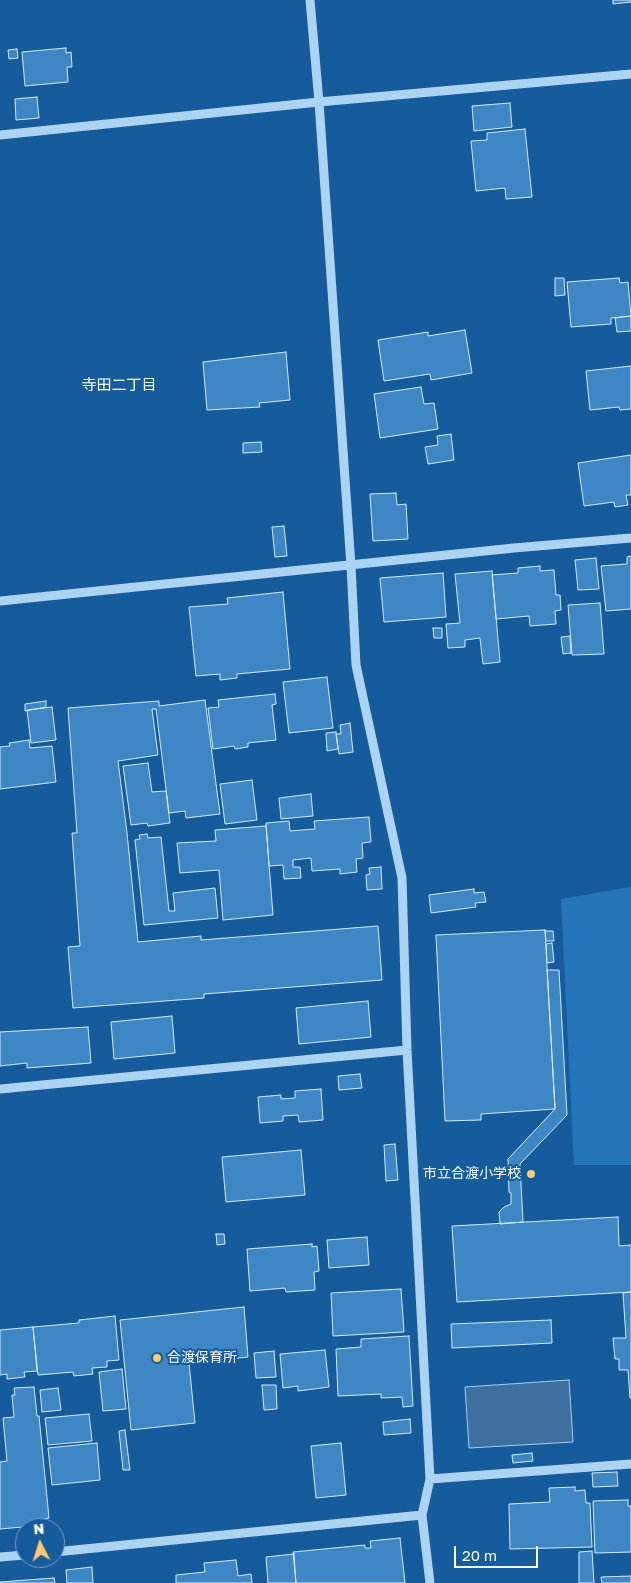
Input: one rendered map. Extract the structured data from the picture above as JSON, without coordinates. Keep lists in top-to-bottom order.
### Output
{
  "districts": ["寺田二丁目"],
  "places": ["市立合渡小学校", "合渡保育所"],
  "scale_bar": "20 m",
  "north": "top"
}
